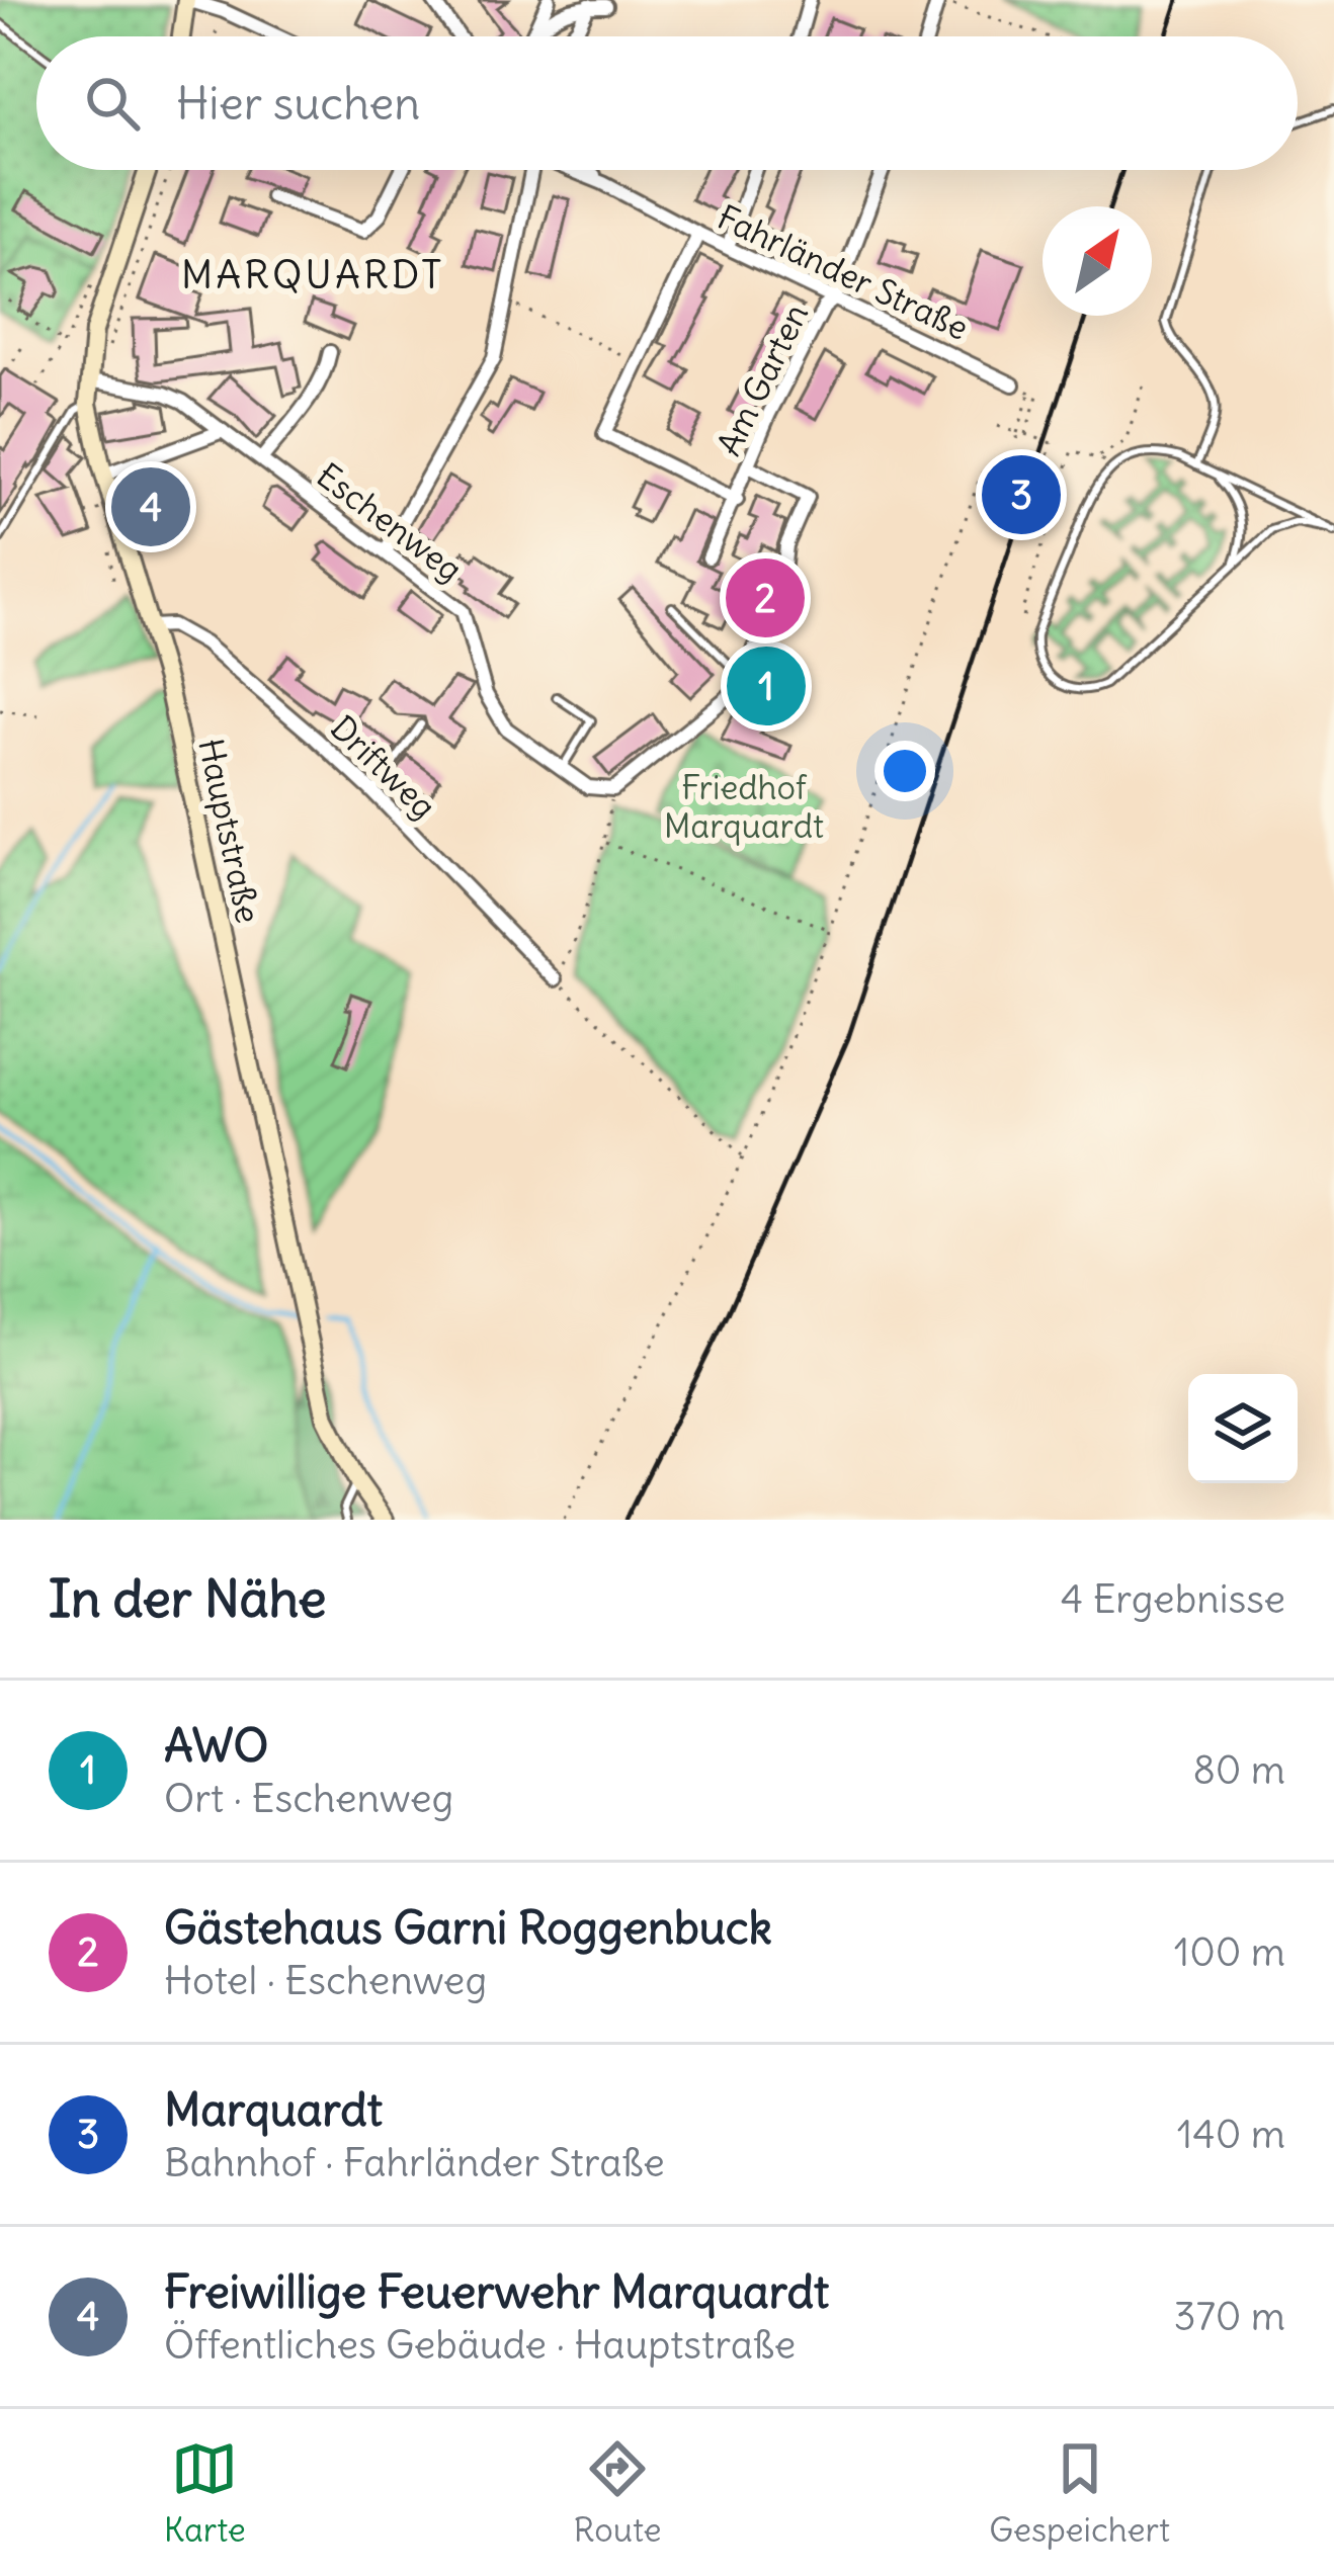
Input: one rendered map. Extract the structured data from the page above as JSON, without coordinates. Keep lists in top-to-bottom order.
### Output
{
  "streets": {
    "street": [
      "Fahrländer Straße",
      "Am Garten",
      "Eschenweg",
      "Driftweg",
      "Hauptstraße"
    ]
  },
  "crossings": [
    ["Fahrländer Straße", "Am Garten"],
    ["Eschenweg", "Hauptstraße"],
    ["Driftweg", "Hauptstraße"]
  ],
  "districts": ["MARQUARDT"],
  "parks": ["Friedhof Marquardt"],
  "north": "top right",
  "page": {
    "search": "Hier suchen",
    "pins": [
      "3",
      "4",
      "2",
      "1"
    ],
    "heading": ["In der Nähe", "4 Ergebnisse"],
    "list": [
      {
        "mark": "1",
        "name": "AWO",
        "note": "Ort · Eschenweg",
        "value": "80 m"
      },
      {
        "mark": "2",
        "name": "Gästehaus Garni Roggenbuck",
        "note": "Hotel · Eschenweg",
        "value": "100 m"
      },
      {
        "mark": "3",
        "name": "Marquardt",
        "note": "Bahnhof · Fahrländer Straße",
        "value": "140 m"
      },
      {
        "mark": "4",
        "name": "Freiwillige Feuerwehr Marquardt",
        "note": "Öffentliches Gebäude · Hauptstraße",
        "value": "370 m"
      }
    ],
    "nav": ["Karte", "Route", "Gespeichert"]
  }
}
